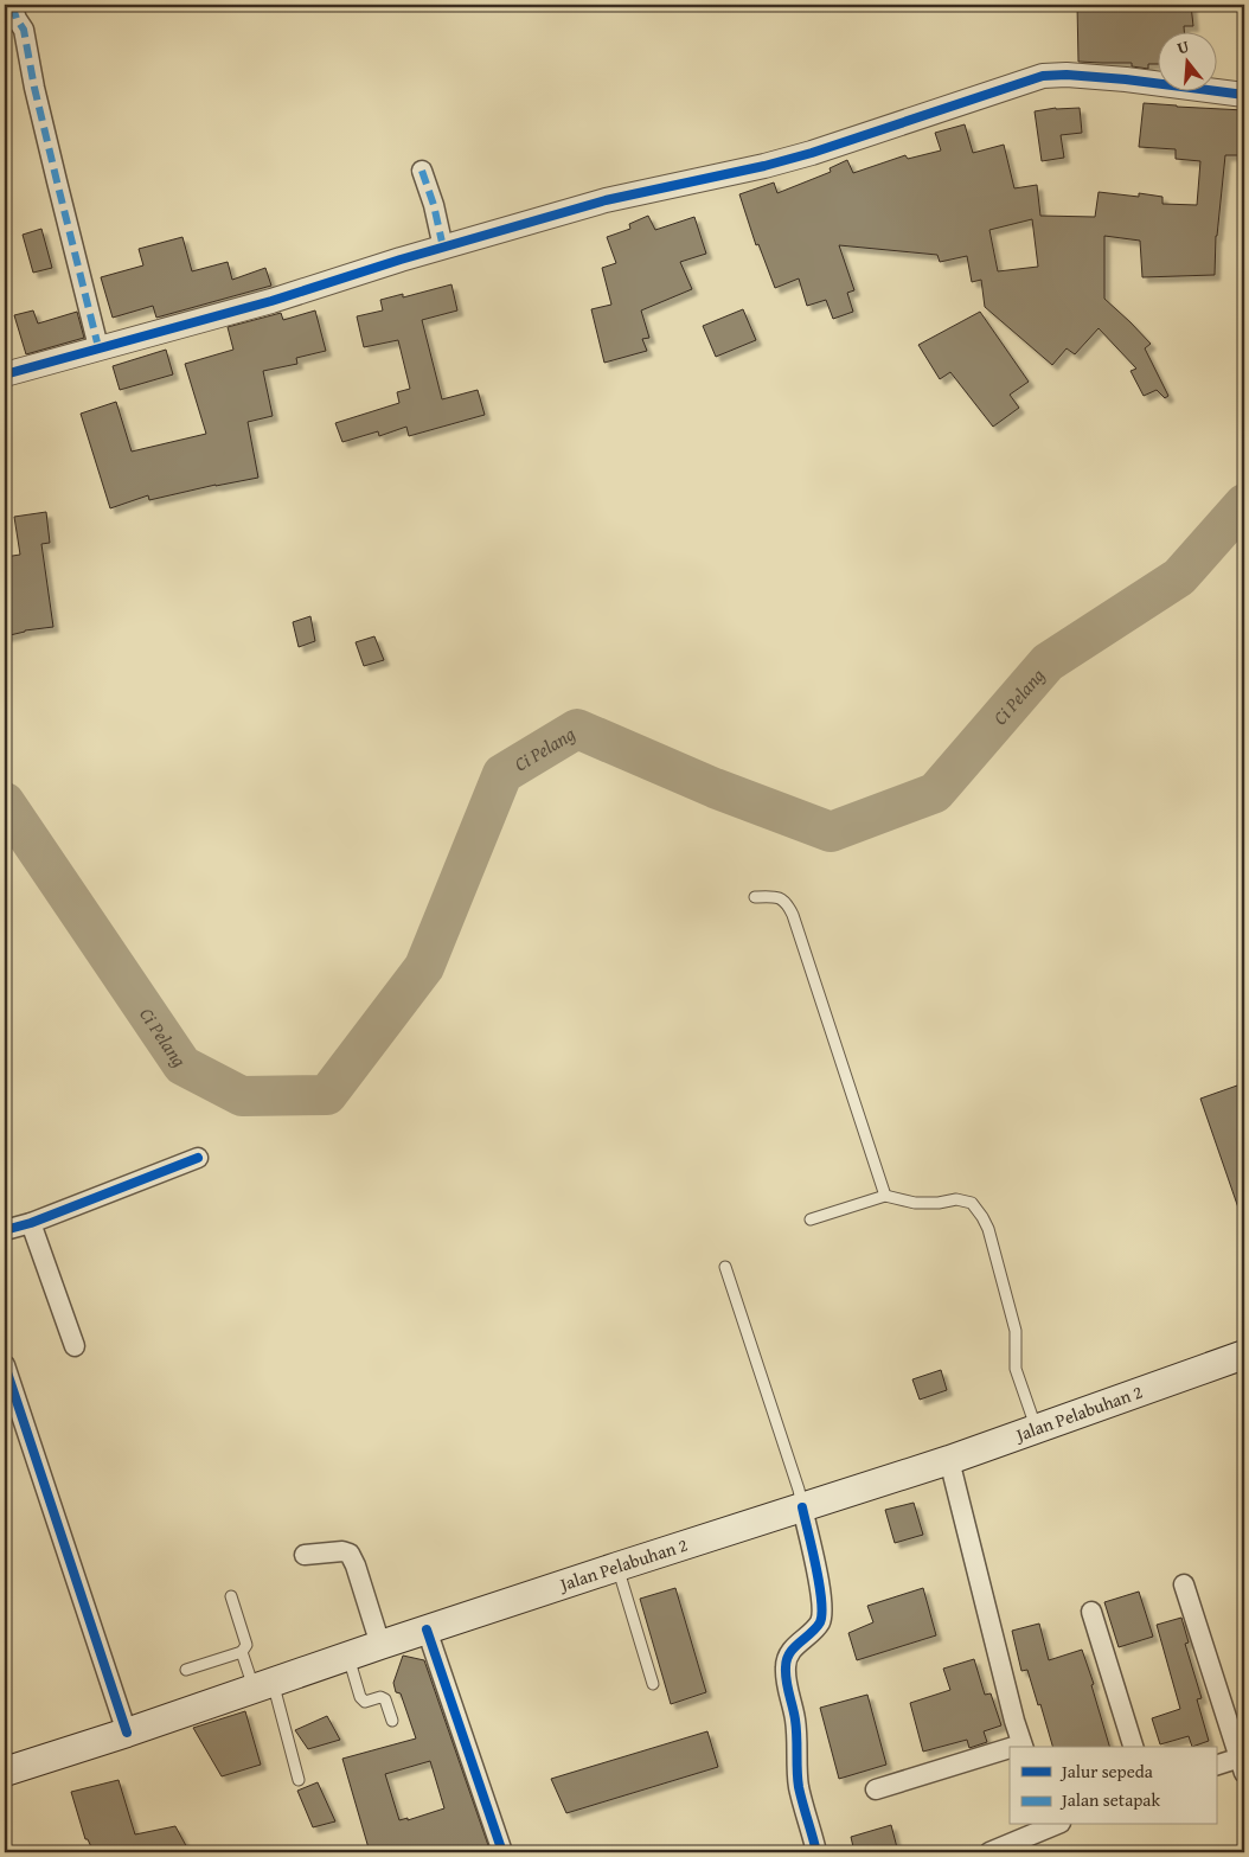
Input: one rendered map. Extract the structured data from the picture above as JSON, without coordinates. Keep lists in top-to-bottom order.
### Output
{
  "streets": {
    "main road": ["Jalan Pelabuhan 2"]
  },
  "water": ["Ci Pelang"],
  "legend": ["Jalur sepeda", "Jalan setapak"],
  "north": "top"
}
